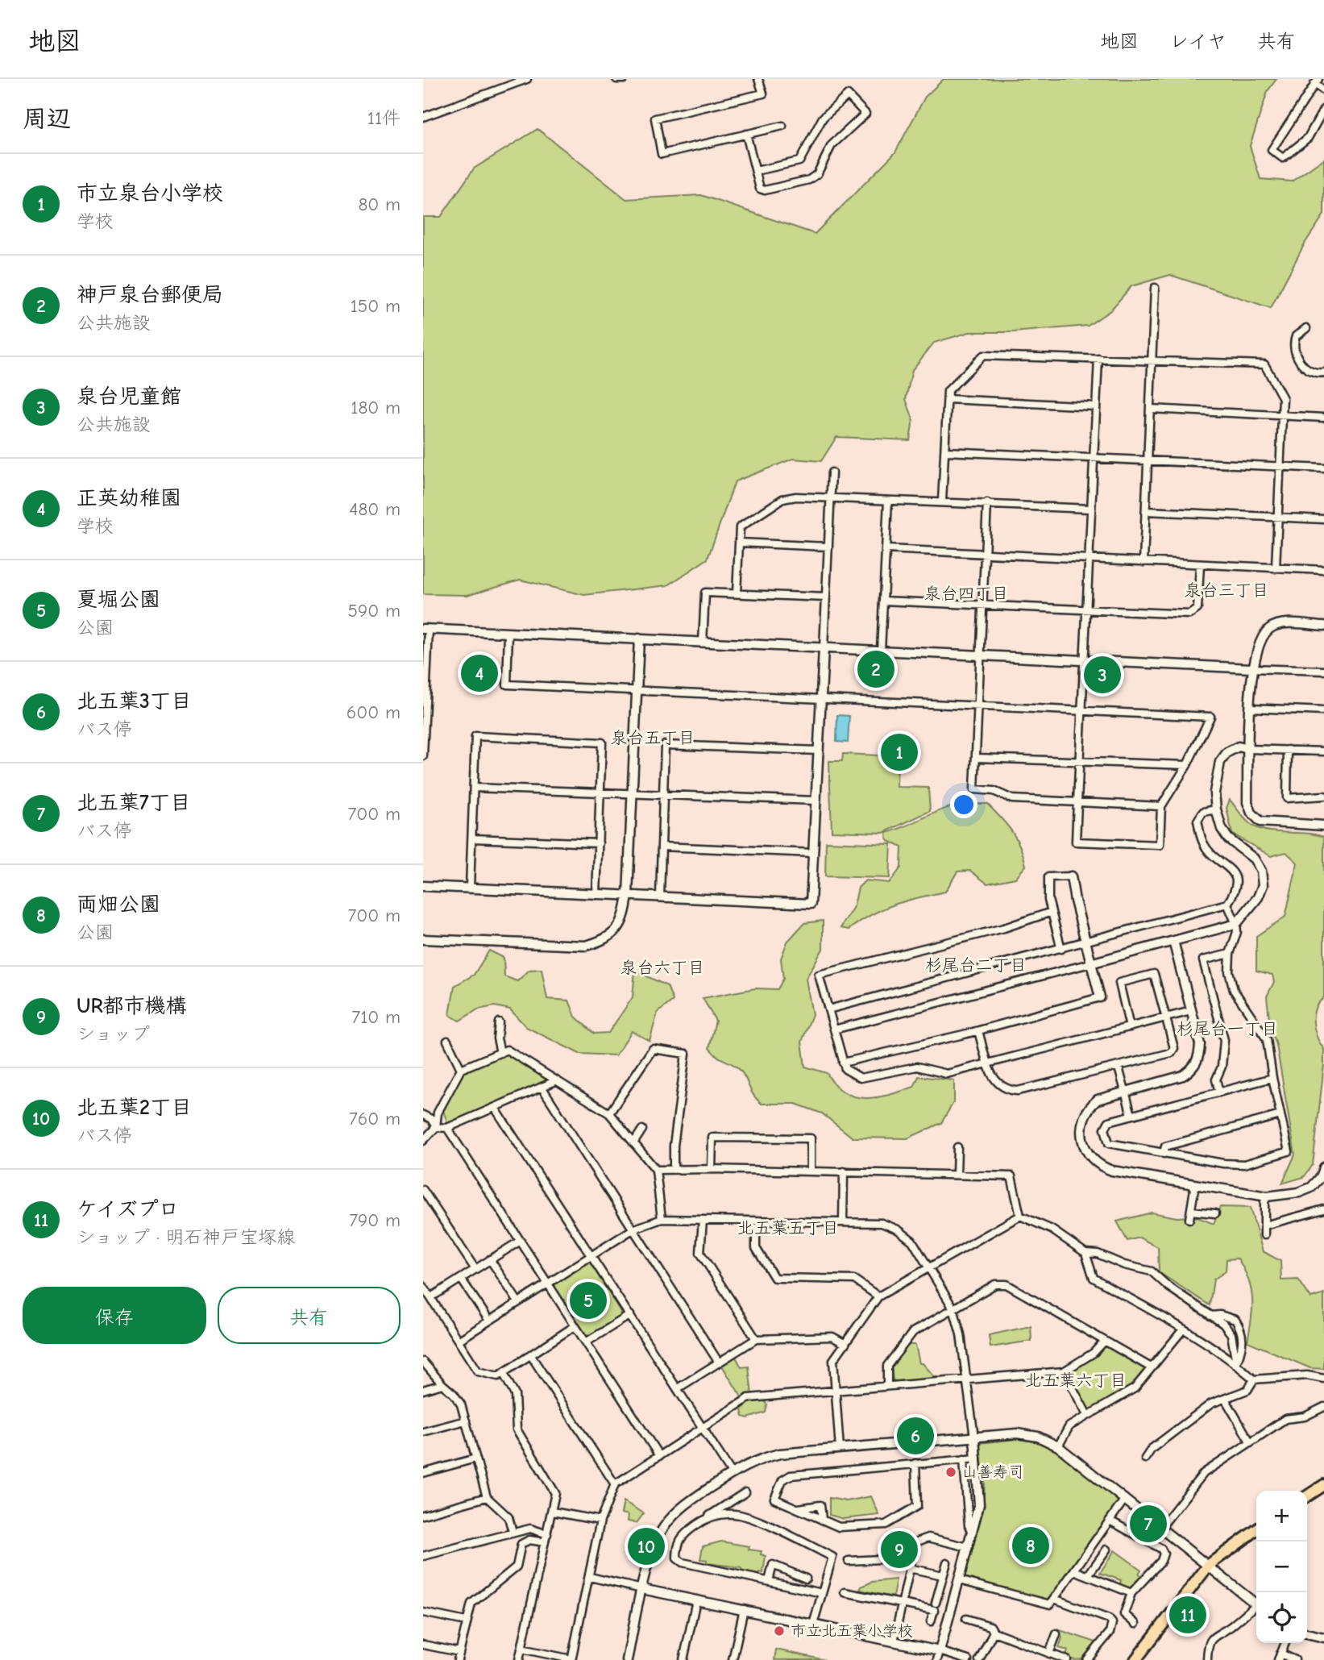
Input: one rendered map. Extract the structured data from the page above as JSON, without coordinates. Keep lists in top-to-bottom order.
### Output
{
  "districts": [
    "泉台三丁目",
    "泉台四丁目",
    "泉台五丁目",
    "杉尾台二丁目",
    "泉台六丁目",
    "杉尾台一丁目",
    "北五葉五丁目",
    "北五葉六丁目"
  ],
  "places": ["山善寿司", "市立北五葉小学校"],
  "page": {
    "header": "地図",
    "nav": ["地図", "レイヤ", "共有"],
    "heading": ["周辺", "11件"],
    "list": [
      {
        "mark": "1",
        "name": "市立泉台小学校",
        "note": "学校",
        "value": "80 m"
      },
      {
        "mark": "2",
        "name": "神戸泉台郵便局",
        "note": "公共施設",
        "value": "150 m"
      },
      {
        "mark": "3",
        "name": "泉台児童館",
        "note": "公共施設",
        "value": "180 m"
      },
      {
        "mark": "4",
        "name": "正英幼稚園",
        "note": "学校",
        "value": "480 m"
      },
      {
        "mark": "5",
        "name": "夏堀公園",
        "note": "公園",
        "value": "590 m"
      },
      {
        "mark": "6",
        "name": "北五葉3丁目",
        "note": "バス停",
        "value": "600 m"
      },
      {
        "mark": "7",
        "name": "北五葉7丁目",
        "note": "バス停",
        "value": "700 m"
      },
      {
        "mark": "8",
        "name": "両畑公園",
        "note": "公園",
        "value": "700 m"
      },
      {
        "mark": "9",
        "name": "UR都市機構",
        "note": "ショップ",
        "value": "710 m"
      },
      {
        "mark": "10",
        "name": "北五葉2丁目",
        "note": "バス停",
        "value": "760 m"
      },
      {
        "mark": "11",
        "name": "ケイズプロ",
        "note": "ショップ · 明石神戸宝塚線",
        "value": "790 m"
      }
    ],
    "pins": [
      "2",
      "4",
      "3",
      "1",
      "5",
      "6",
      "7",
      "8",
      "10",
      "9",
      "11"
    ],
    "buttons": ["保存", "共有"],
    "map_buttons": ["+", "−"]
  }
}
